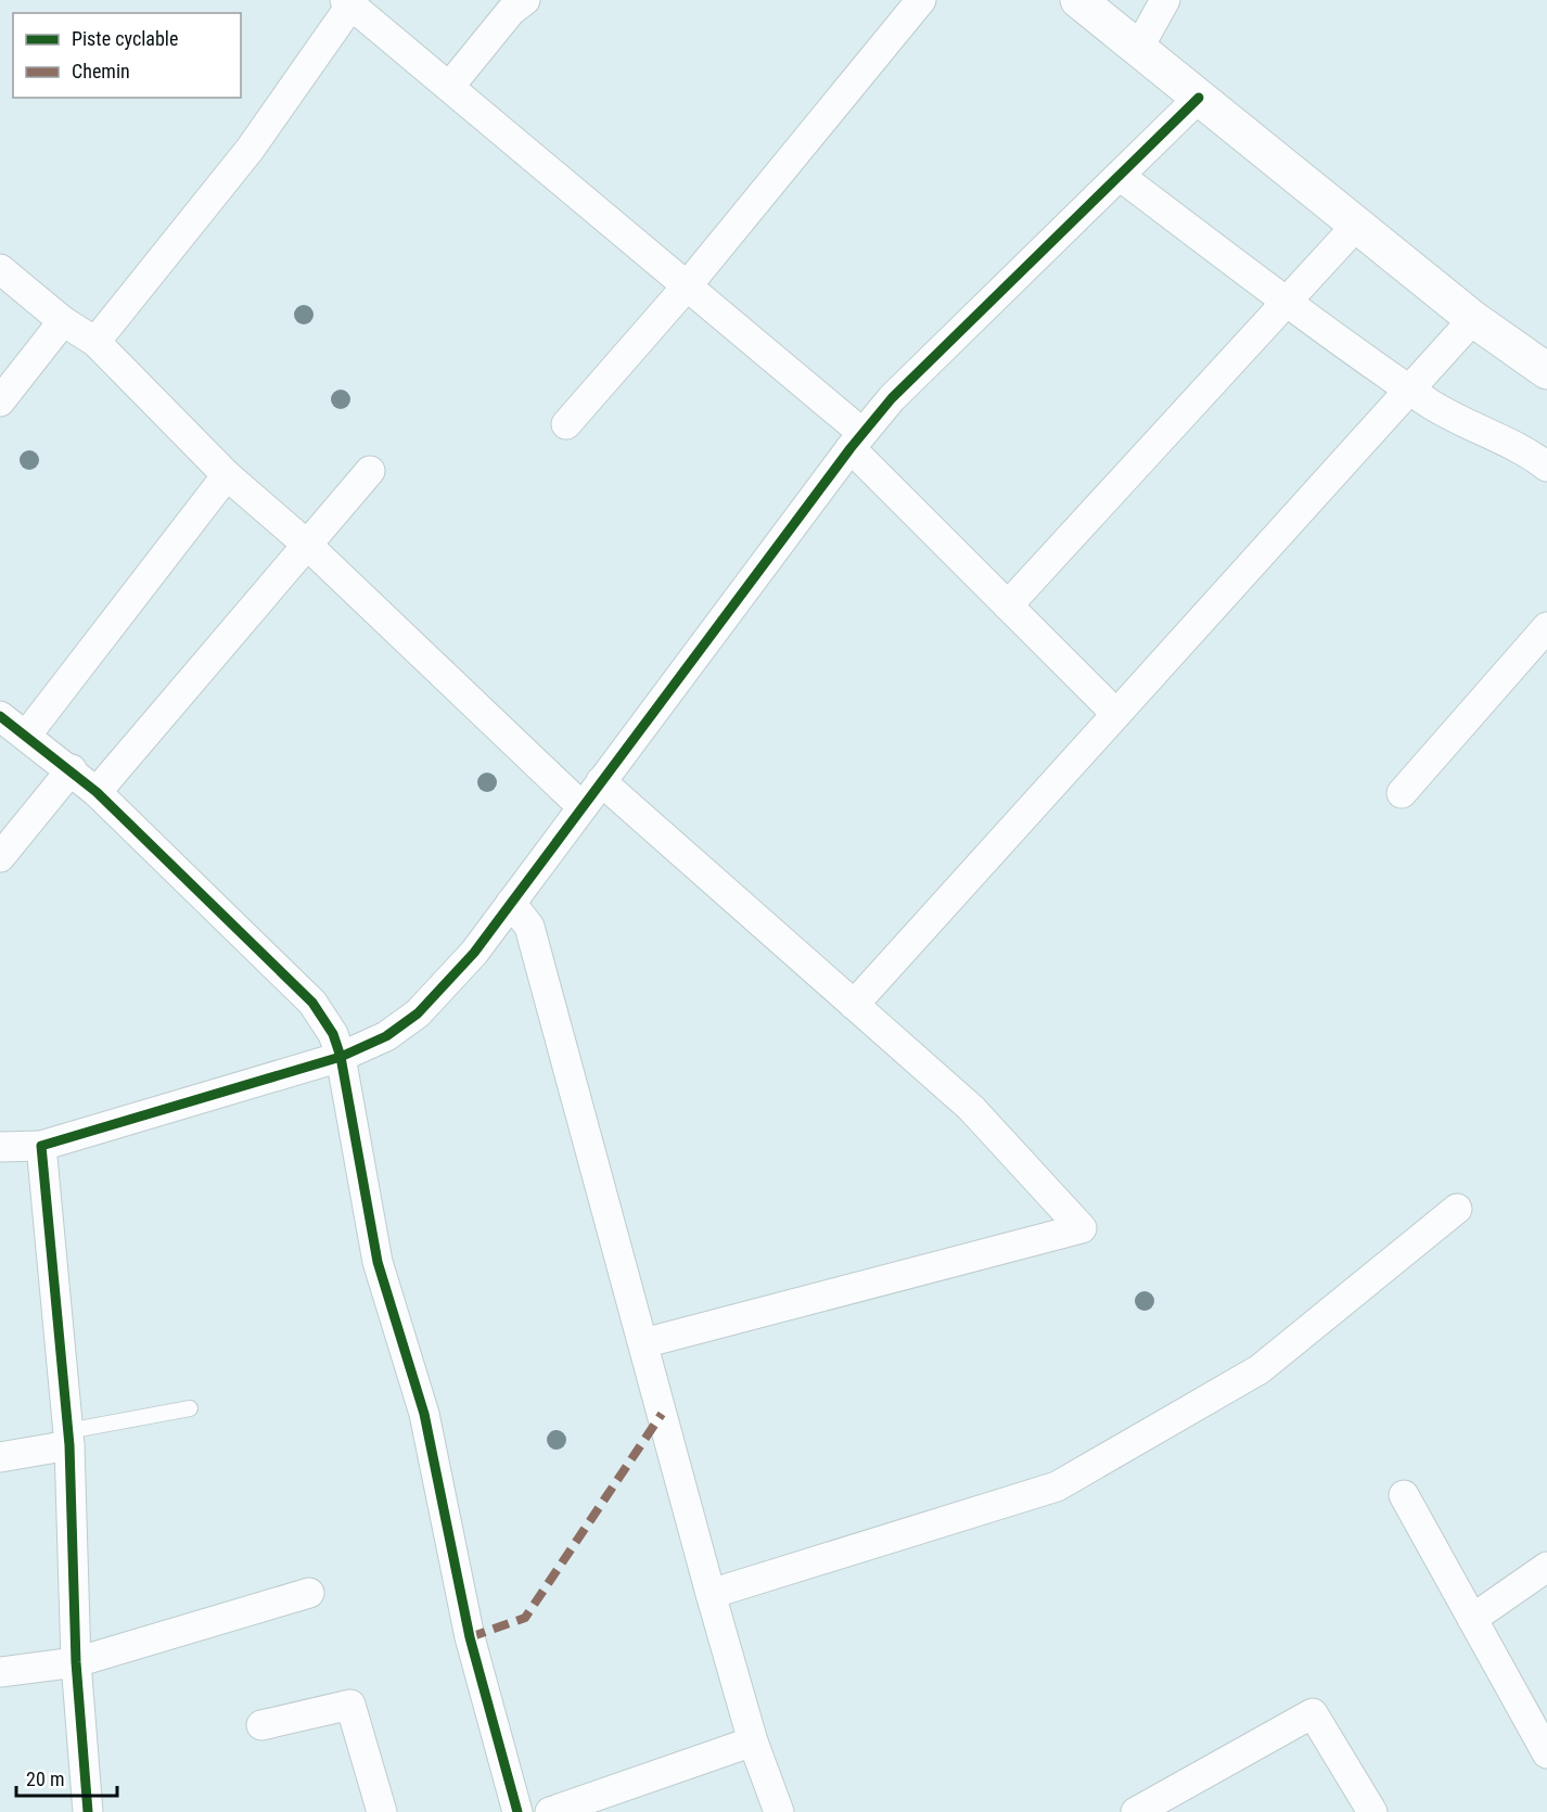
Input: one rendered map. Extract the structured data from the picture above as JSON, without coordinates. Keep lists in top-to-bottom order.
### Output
{
  "legend": ["Piste cyclable", "Chemin"],
  "scale_bar": "20 m"
}
